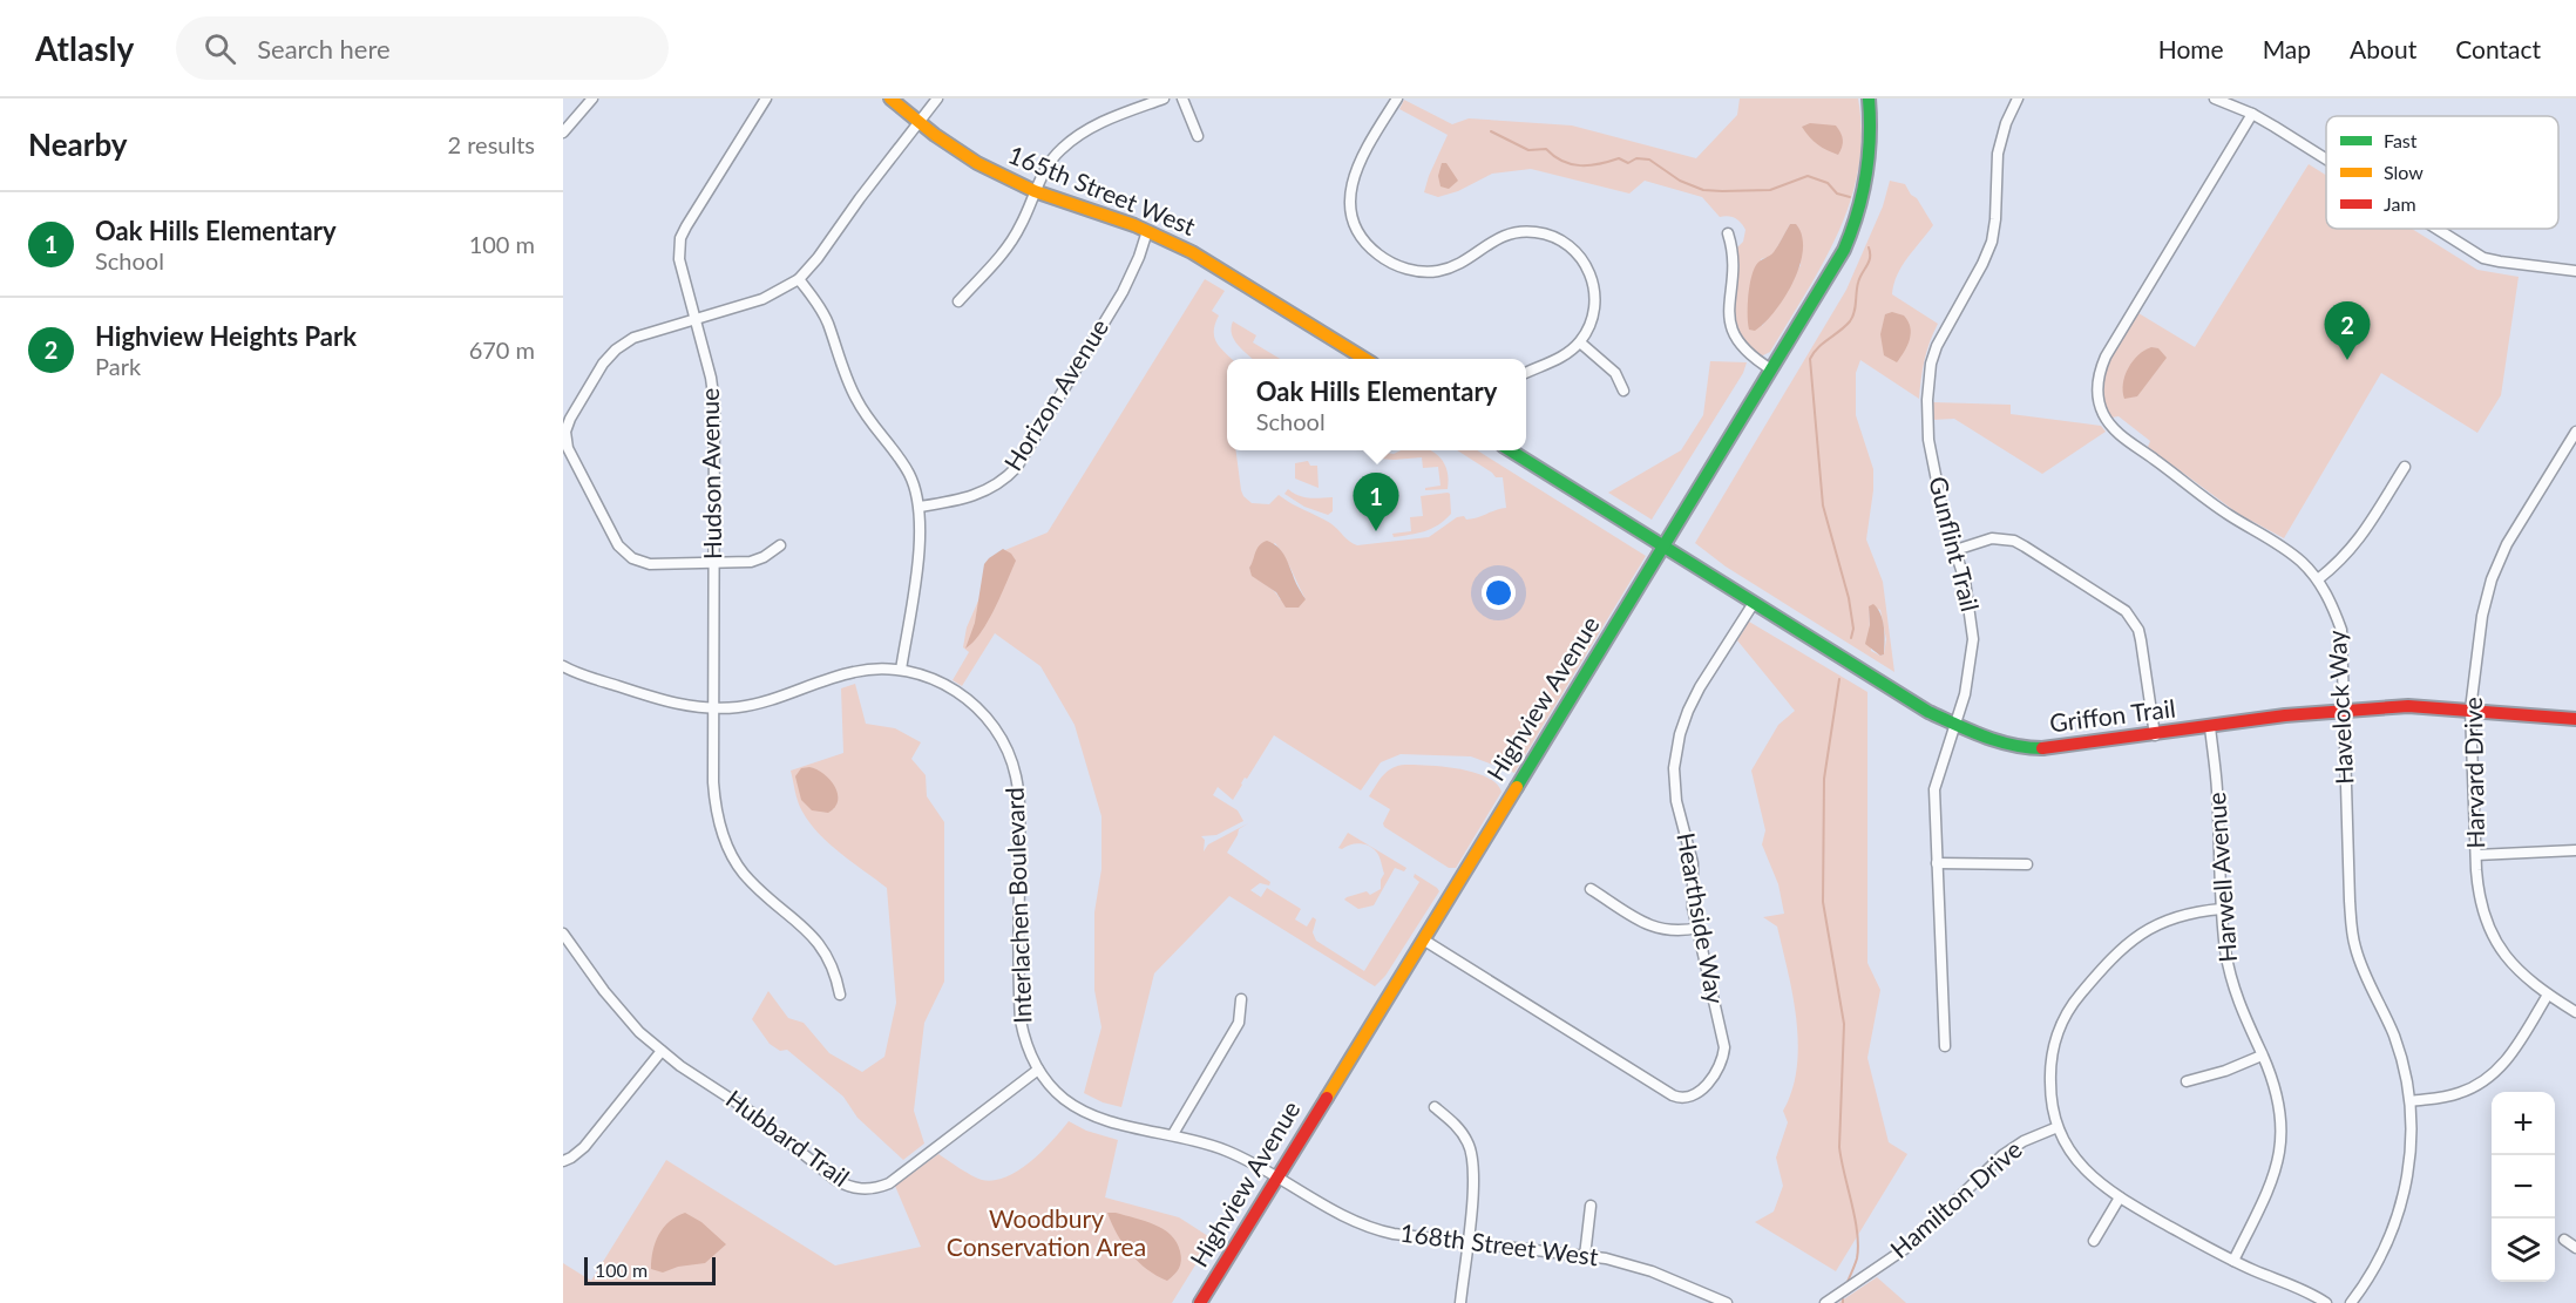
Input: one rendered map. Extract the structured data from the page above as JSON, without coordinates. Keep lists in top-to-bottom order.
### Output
{
  "streets": {
    "street": [
      "165th Street West",
      "Horizon Avenue",
      "Hudson Avenue",
      "Gunflint Trail",
      "Highview Avenue",
      "Havelock Way",
      "Griffon Trail",
      "Harvard Drive",
      "Harwell Avenue",
      "Interlachen Boulevard",
      "Hearthside Way",
      "Hubbard Trail",
      "Hamilton Drive",
      "168th Street West"
    ]
  },
  "crossings": [
    ["165th Street West", "Horizon Avenue"],
    ["Hudson Avenue", "Interlachen Boulevard"],
    ["Gunflint Trail", "Griffon Trail"],
    ["Highview Avenue", "Griffon Trail"],
    ["Highview Avenue", "Interlachen Boulevard"],
    ["Highview Avenue", "Hearthside Way"],
    ["Highview Avenue", "168th Street West"],
    ["Havelock Way", "Griffon Trail"],
    ["Griffon Trail", "Harvard Drive"],
    ["Griffon Trail", "Harwell Avenue"],
    ["Griffon Trail", "Hearthside Way"],
    ["Interlachen Boulevard", "Hubbard Trail"],
    ["Interlachen Boulevard", "168th Street West"]
  ],
  "parks": ["Woodbury Conservation Area"],
  "legend": ["Fast", "Slow", "Jam"],
  "scale_bar": "100 m",
  "page": {
    "header": "Atlasly",
    "search": "Search here",
    "nav": [
      "Home",
      "Map",
      "About",
      "Contact"
    ],
    "heading": ["Nearby", "2 results"],
    "list": [
      {
        "mark": "1",
        "name": "Oak Hills Elementary",
        "note": "School",
        "value": "100 m"
      },
      {
        "mark": "2",
        "name": "Highview Heights Park",
        "note": "Park",
        "value": "670 m"
      }
    ],
    "pins": ["2", "1"],
    "popup": ["Oak Hills Elementary", "School"],
    "map_buttons": ["+", "−"],
    "scale": "100 m"
  }
}
